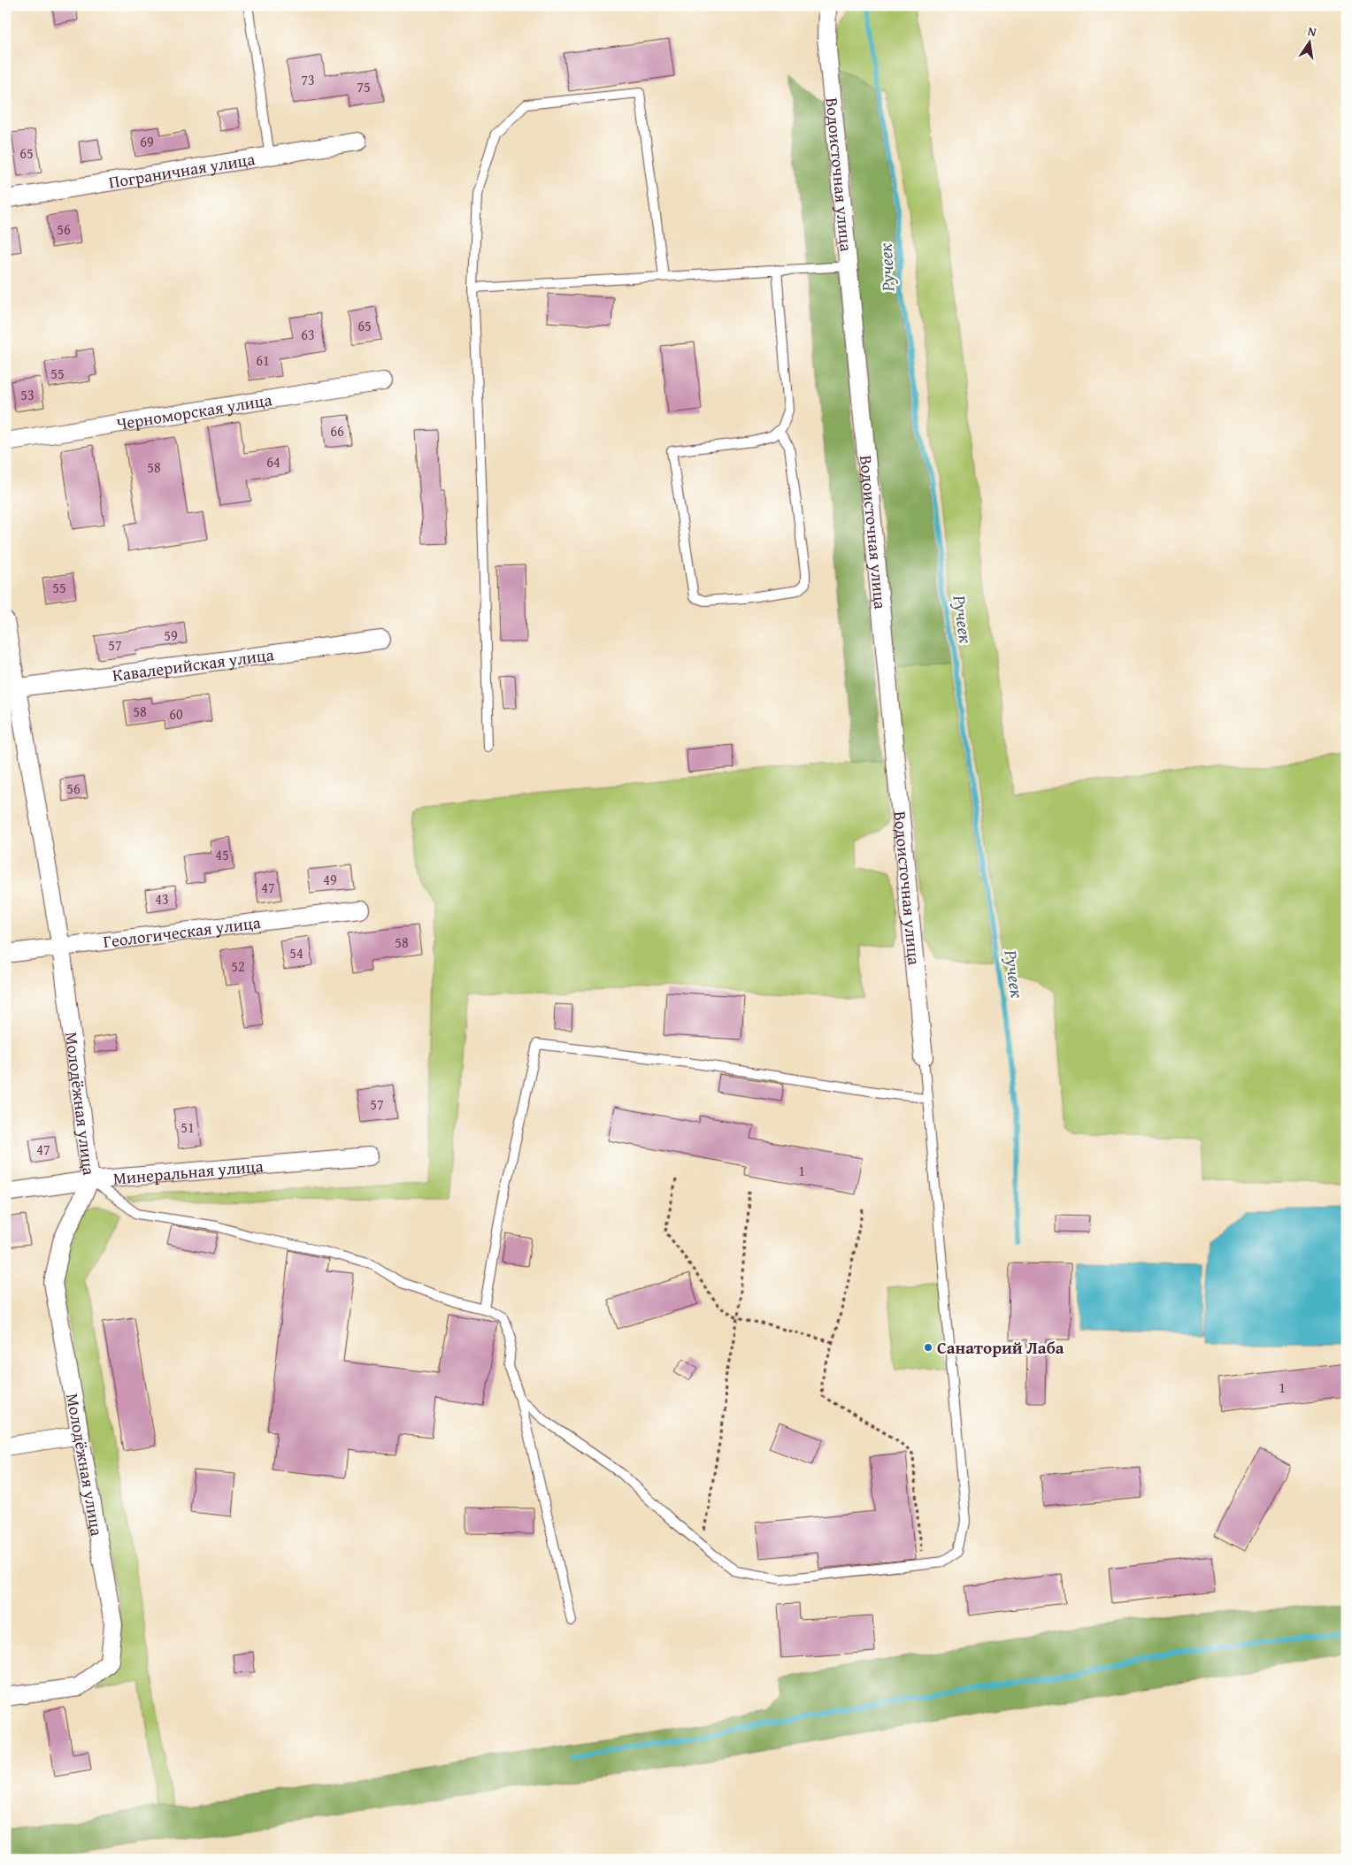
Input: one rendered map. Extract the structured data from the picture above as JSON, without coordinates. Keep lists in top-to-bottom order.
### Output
{
  "streets": {
    "street": [
      "Пограничная улица",
      "Водоисточная улица",
      "Черноморская улица",
      "Кавалерийская улица",
      "Геологическая улица",
      "Молодёжная улица",
      "Минеральная улица"
    ]
  },
  "crossings": [
    ["Кавалерийская улица", "Молодёжная улица"],
    ["Геологическая улица", "Молодёжная улица"],
    ["Молодёжная улица", "Минеральная улица"]
  ],
  "water": ["Ручеек"],
  "places": ["Санаторий Лаба"],
  "house_numbers": [
    "73",
    "75",
    "69",
    "65",
    "56",
    "65",
    "63",
    "61",
    "55",
    "53",
    "66",
    "64",
    "58",
    "55",
    "59",
    "57",
    "58",
    "60",
    "56",
    "45",
    "49",
    "47",
    "43",
    "58",
    "54",
    "52",
    "57",
    "51",
    "47",
    "1",
    "1"
  ],
  "north": "top"
}
